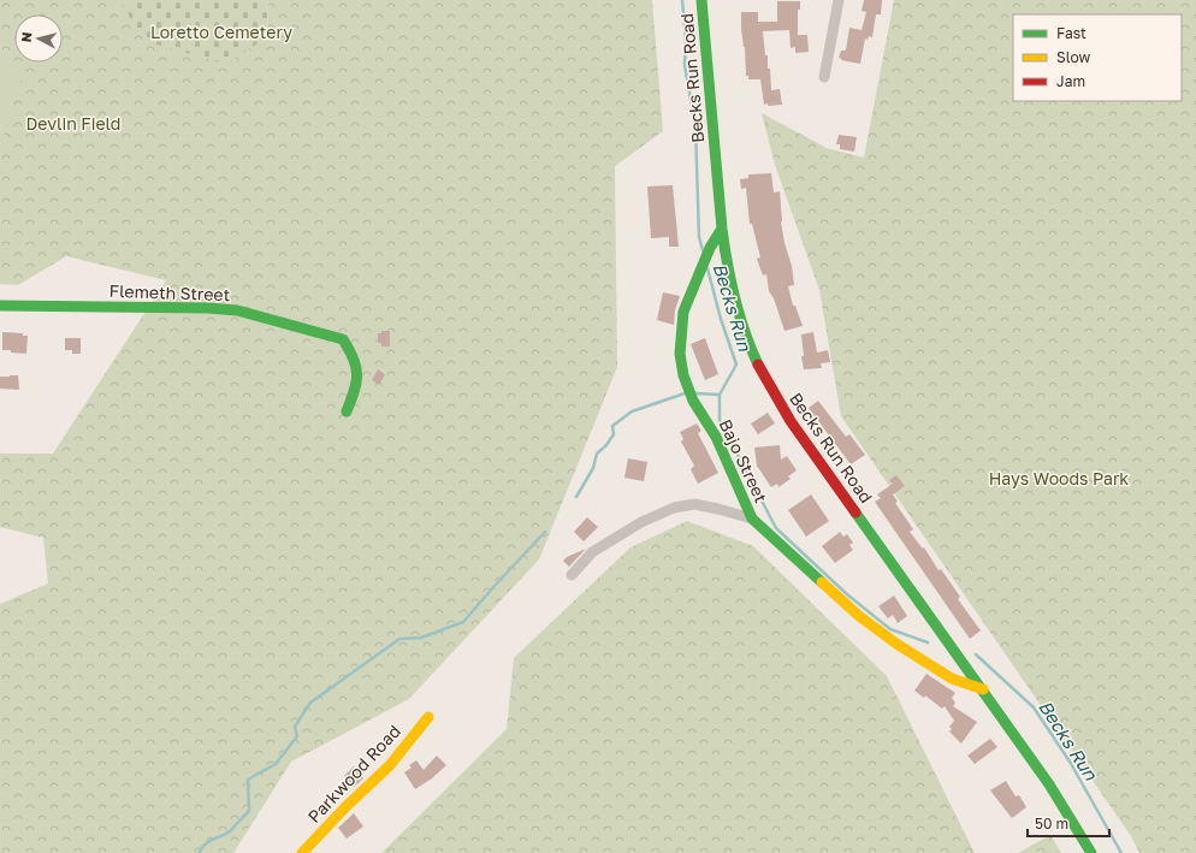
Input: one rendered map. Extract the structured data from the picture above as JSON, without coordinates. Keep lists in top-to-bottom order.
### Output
{
  "streets": {
    "street": [
      "Becks Run Road",
      "Flemeth Street",
      "Bajo Street",
      "Parkwood Road"
    ]
  },
  "crossings": [
    ["Becks Run Road", "Bajo Street"]
  ],
  "water": ["Becks Run"],
  "parks": ["Loretto Cemetery", "Devlin Field", "Hays Woods Park"],
  "legend": ["Fast", "Slow", "Jam"],
  "scale_bar": "50 m",
  "north": "left"
}
